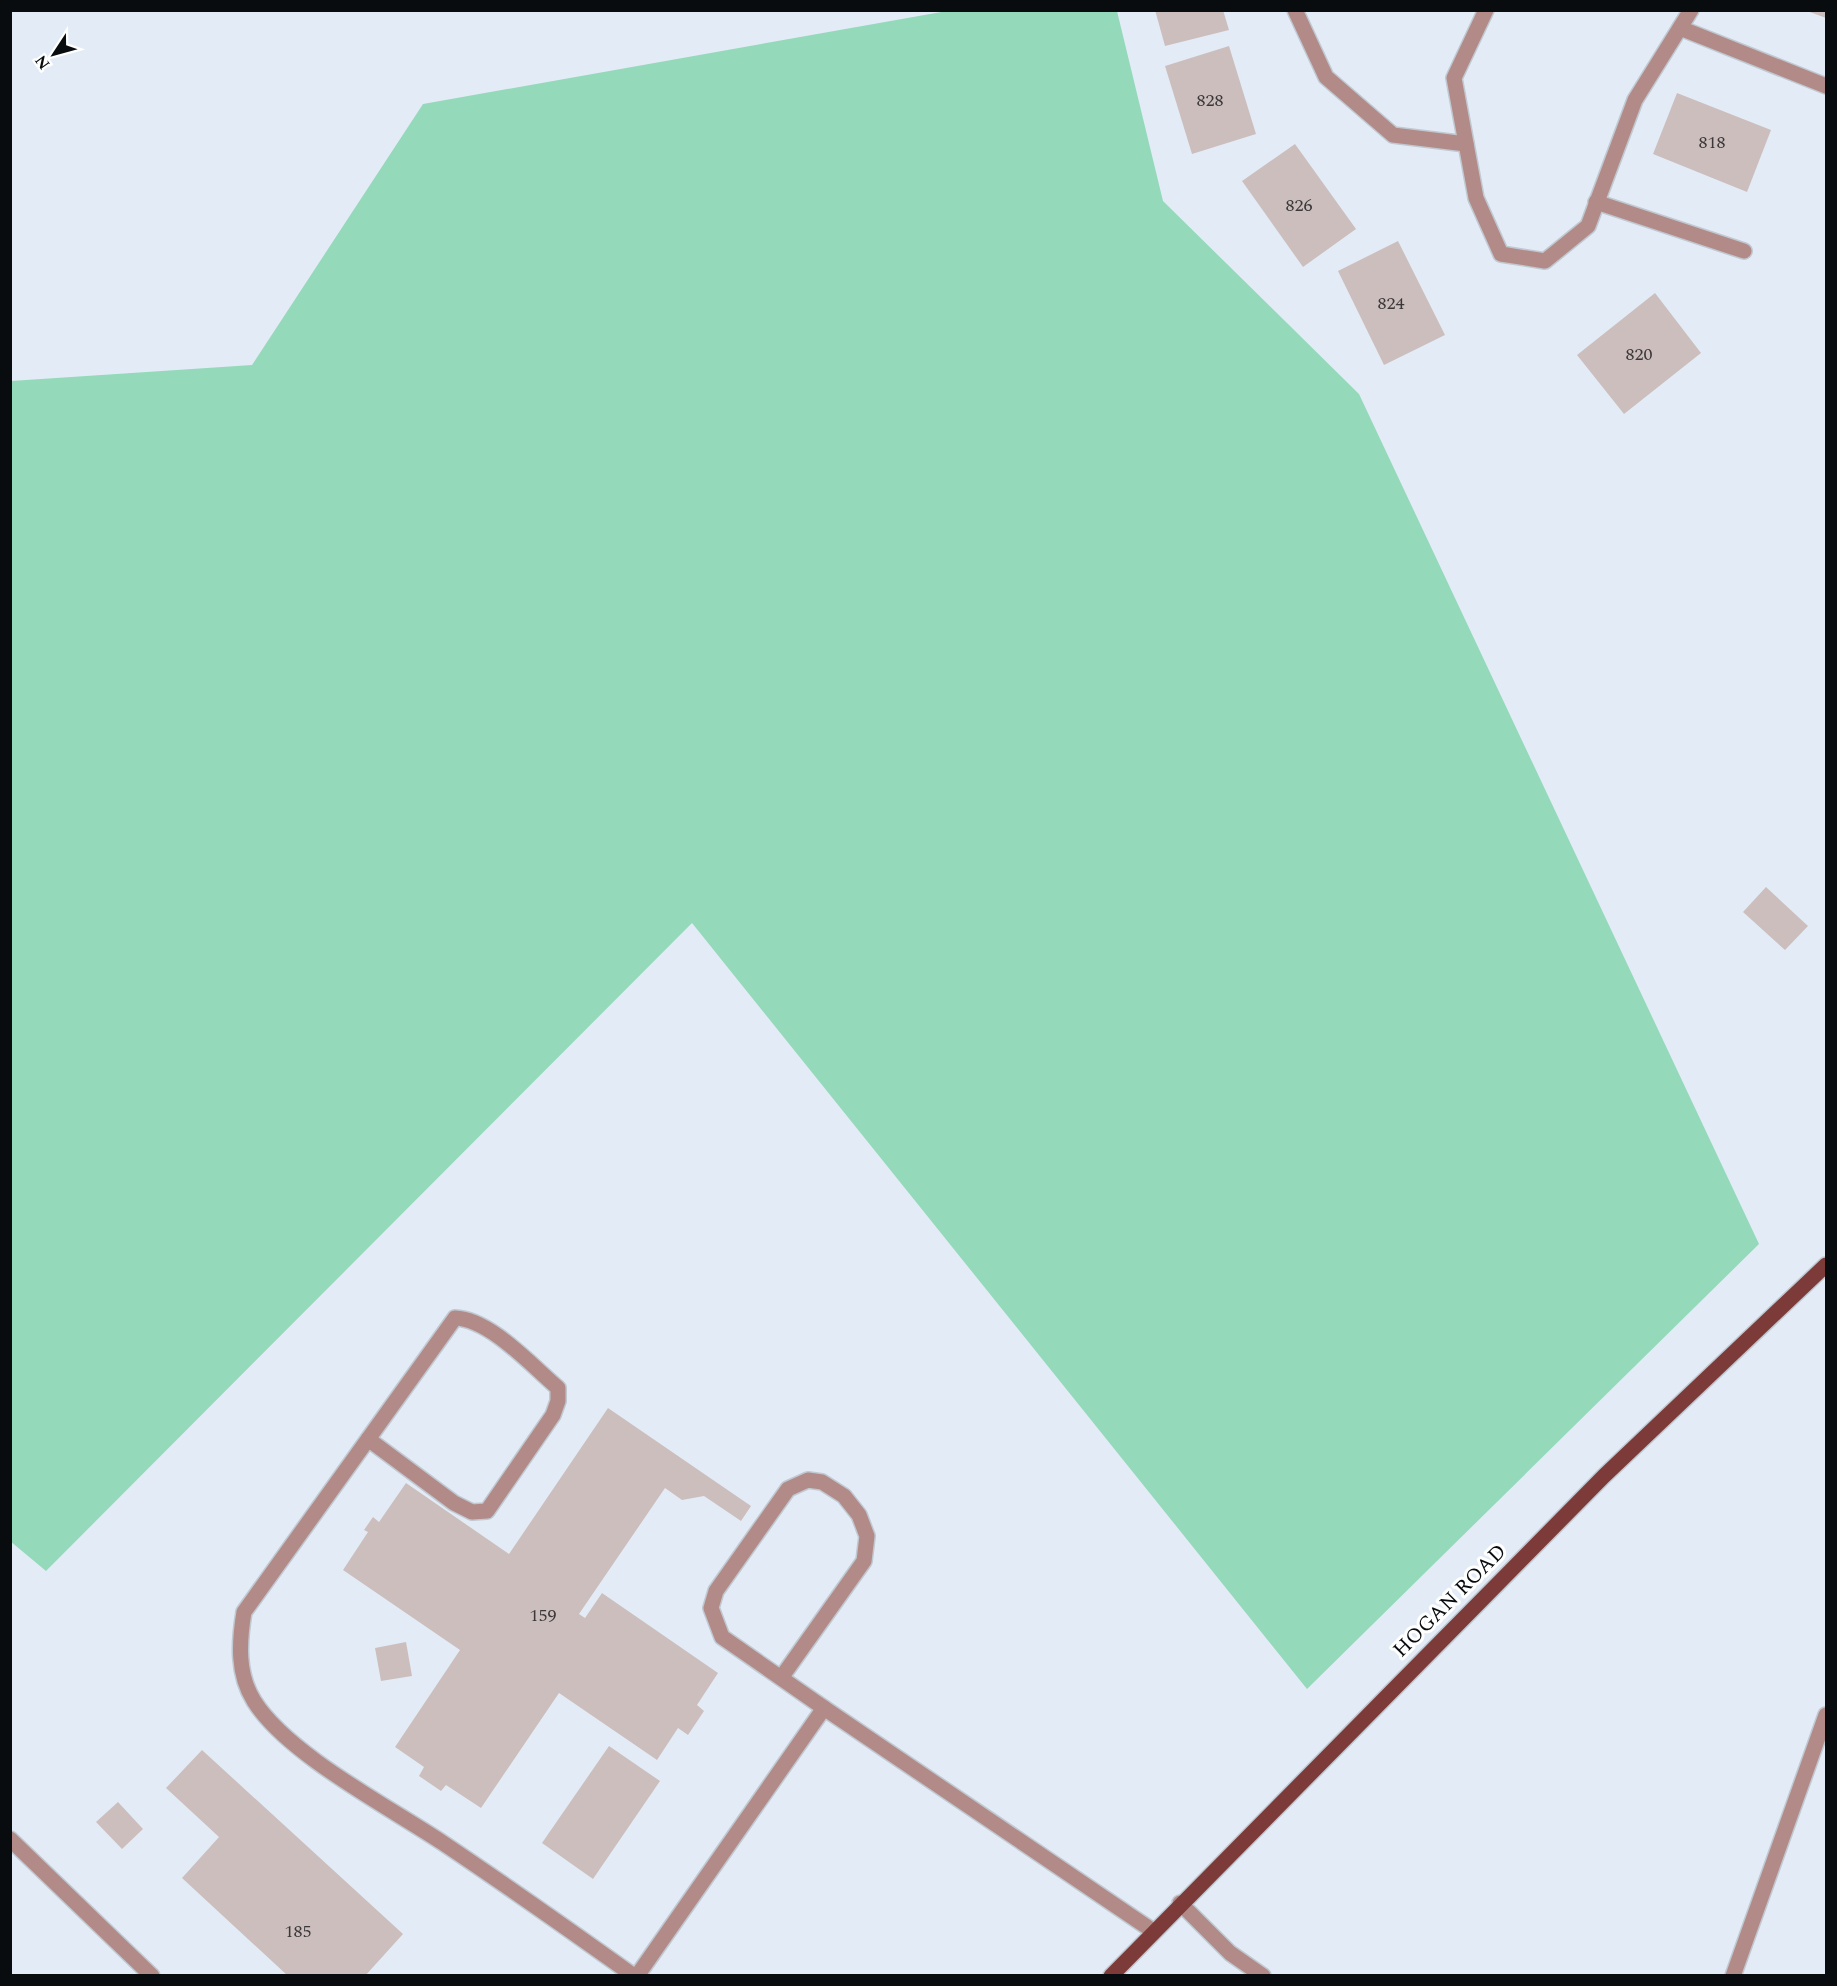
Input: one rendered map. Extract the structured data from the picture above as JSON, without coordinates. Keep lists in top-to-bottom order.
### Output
{
  "streets": {
    "main road": ["HOGAN ROAD"]
  },
  "house_numbers": [
    "828",
    "818",
    "826",
    "824",
    "820",
    "159",
    "185"
  ],
  "north": "bottom left"
}
